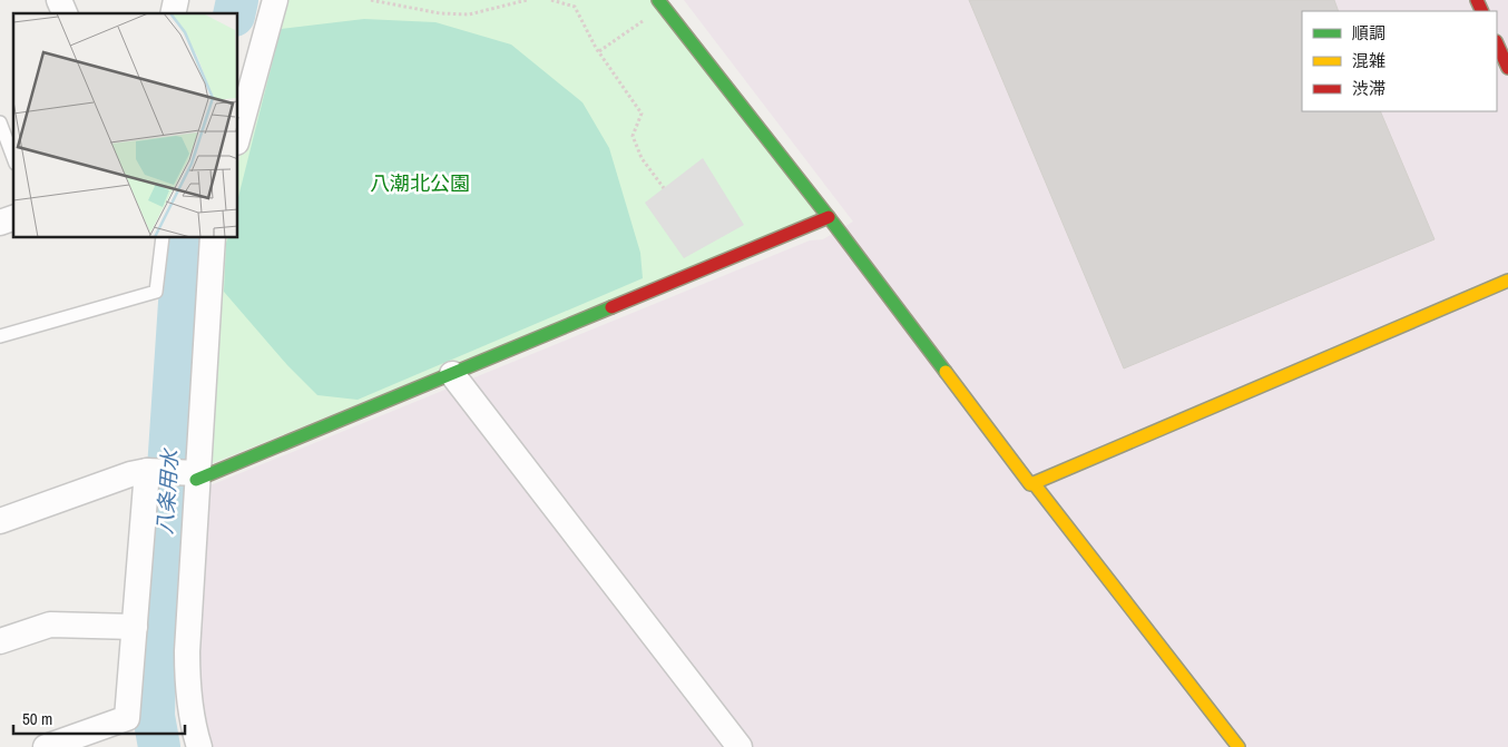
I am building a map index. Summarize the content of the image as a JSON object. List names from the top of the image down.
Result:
{
  "water": ["八条用水"],
  "parks": ["八潮北公園"],
  "legend": ["順調", "混雑", "渋滞"],
  "scale_bar": "50 m"
}
